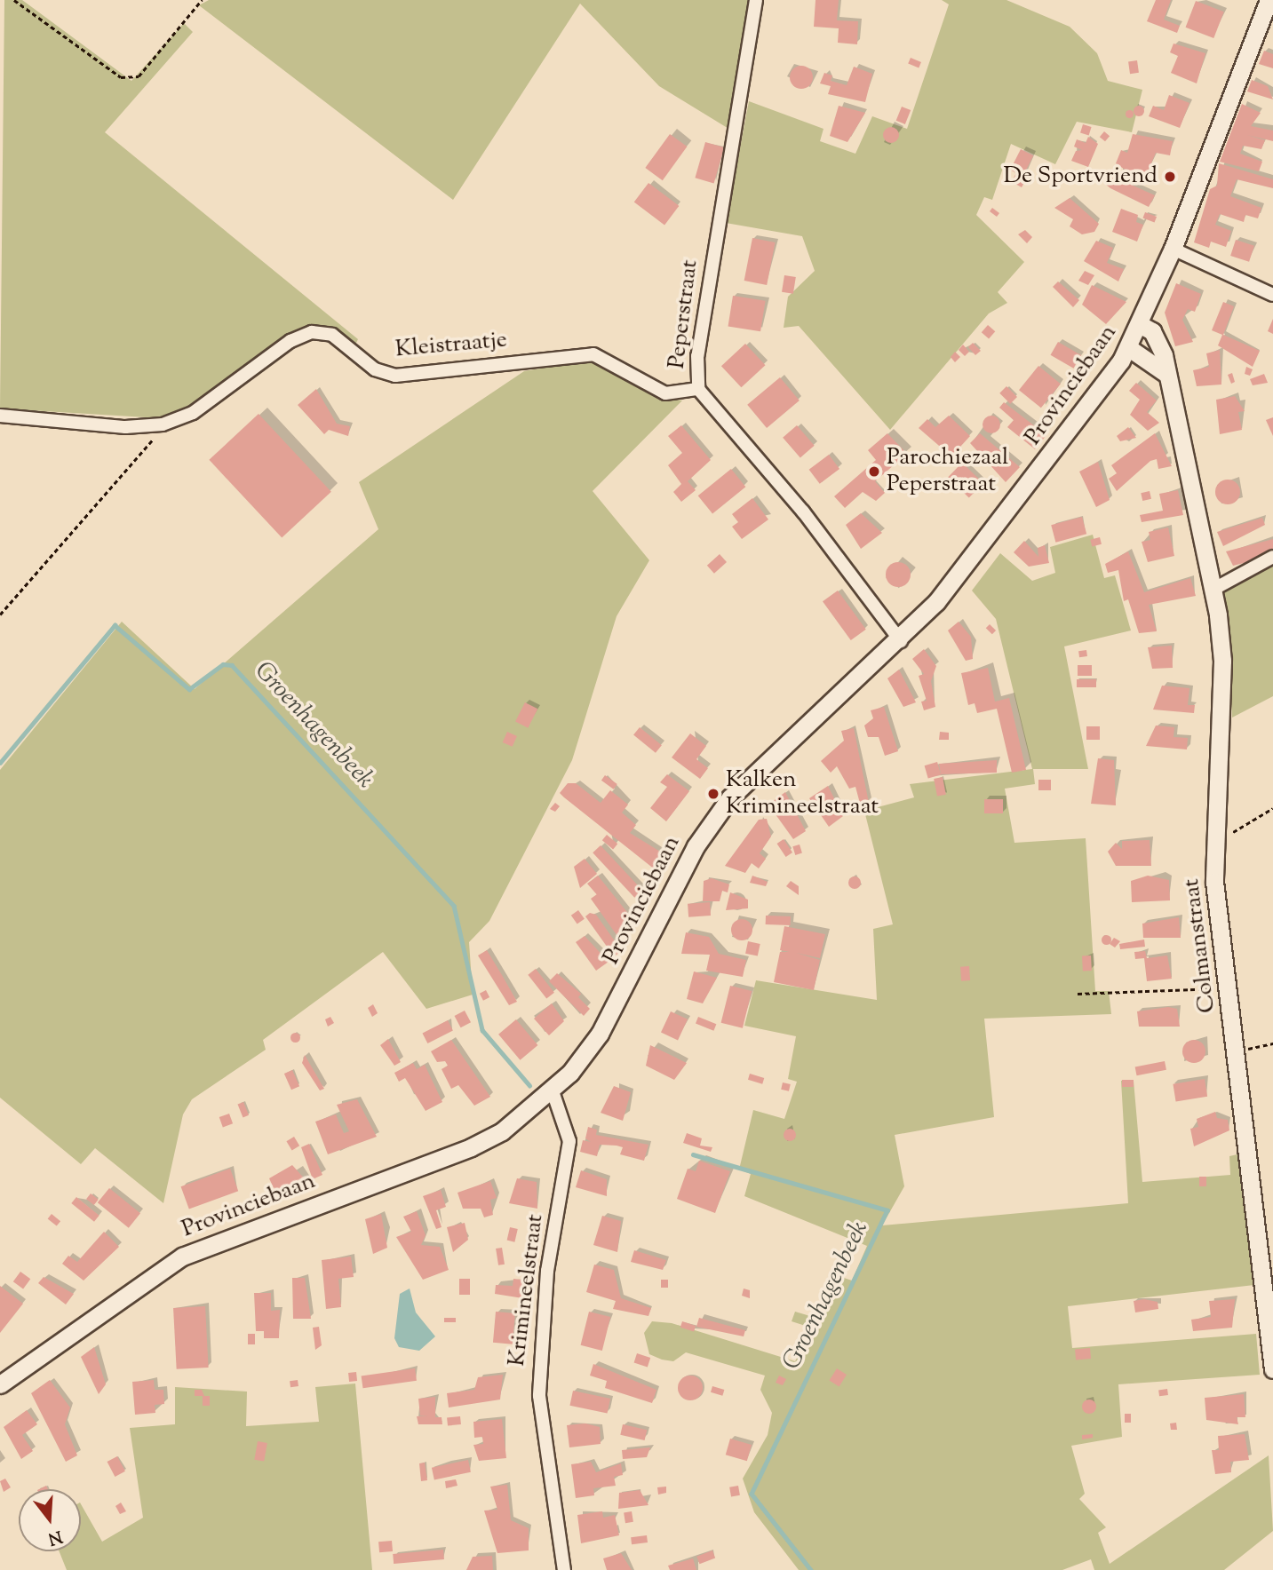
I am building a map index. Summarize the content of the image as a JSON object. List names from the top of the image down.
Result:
{
  "streets": {
    "main road": ["Provinciebaan", "Colmanstraat"],
    "street": ["Peperstraat", "Kleistraatje", "Krimineelstraat"]
  },
  "crossings": [
    ["Peperstraat", "Kleistraatje"],
    ["Peperstraat", "Provinciebaan"],
    ["Provinciebaan", "Colmanstraat"],
    ["Provinciebaan", "Krimineelstraat"]
  ],
  "water": ["Groenhagenbeek"],
  "places": ["De Sportvriend", "Parochiezaal Peperstraat", "Kalken Krimineelstraat"],
  "north": "bottom"
}
